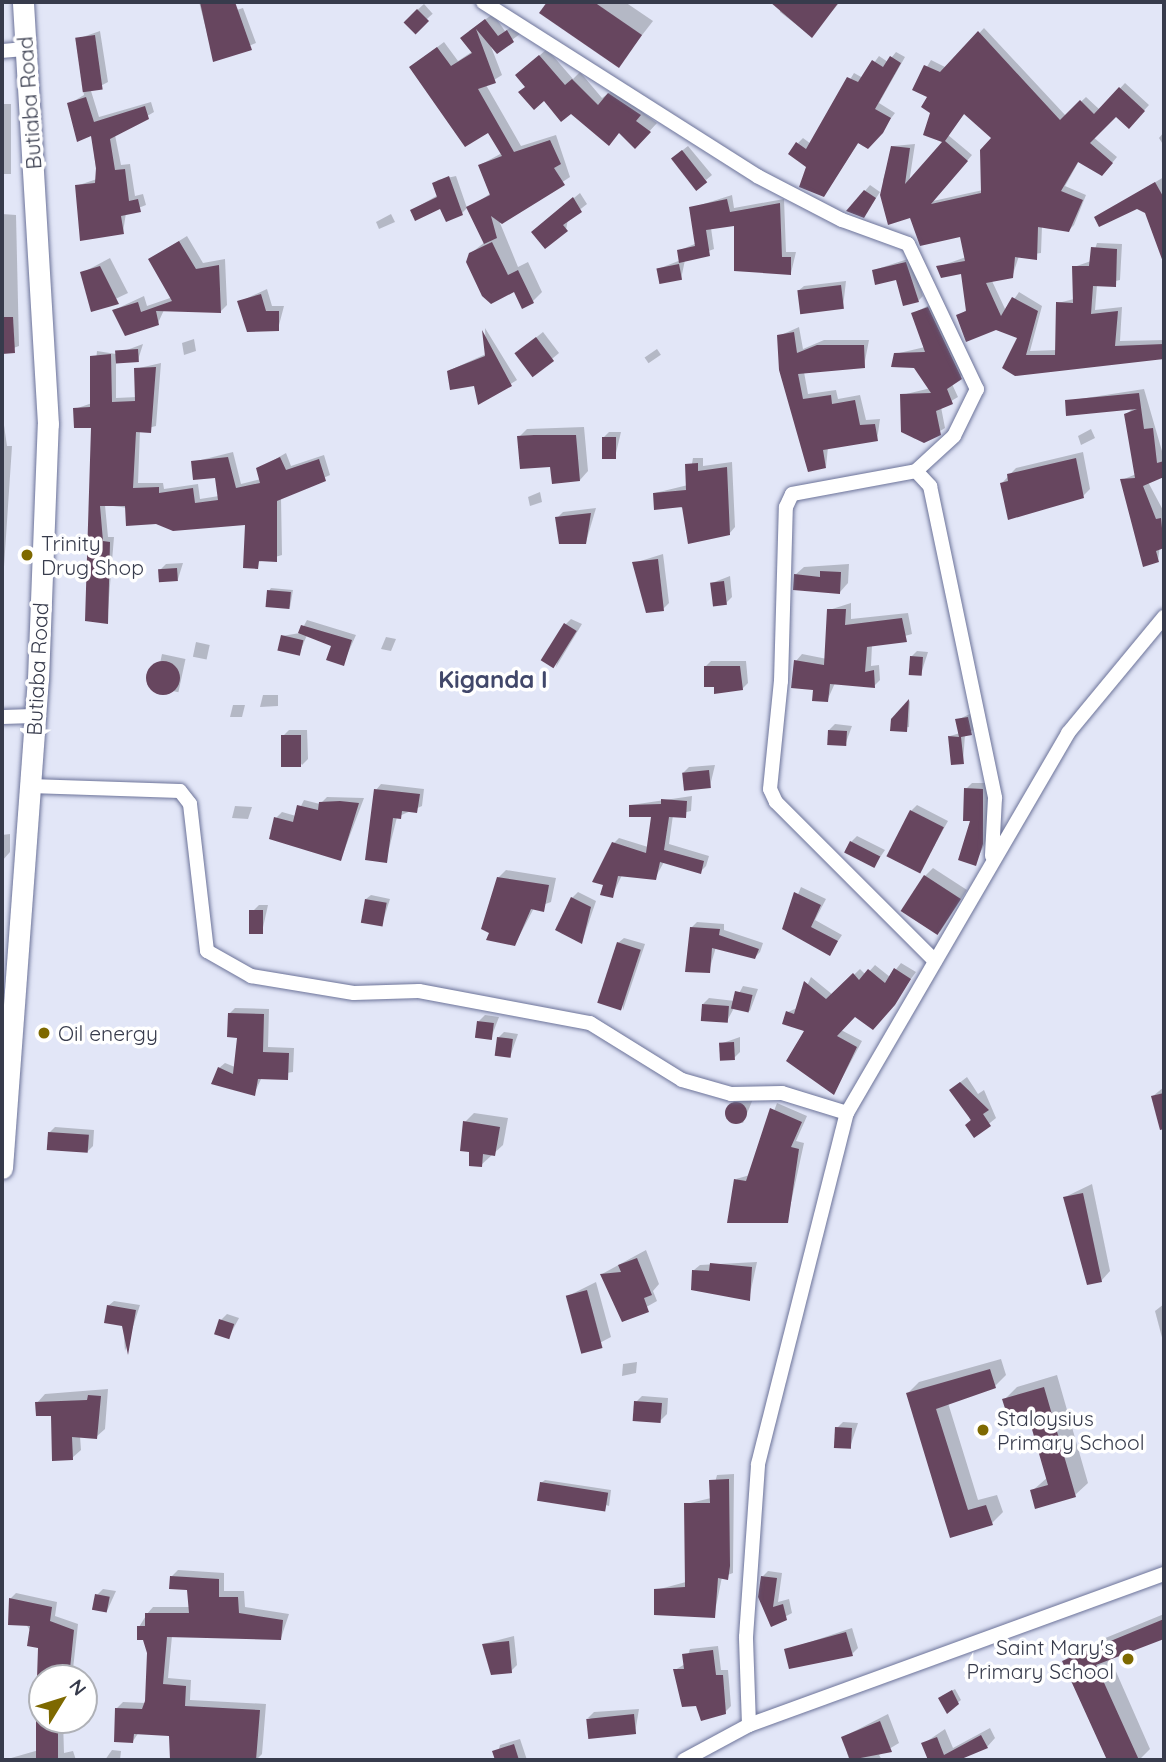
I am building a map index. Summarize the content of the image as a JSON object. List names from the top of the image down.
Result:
{
  "streets": {
    "main road": ["Butiaba Road"]
  },
  "districts": ["Kiganda I"],
  "places": [
    "Trinity Drug Shop",
    "Oil energy",
    "Staloysius Primary School",
    "Saint Mary's Primary School"
  ],
  "north": "top right"
}
